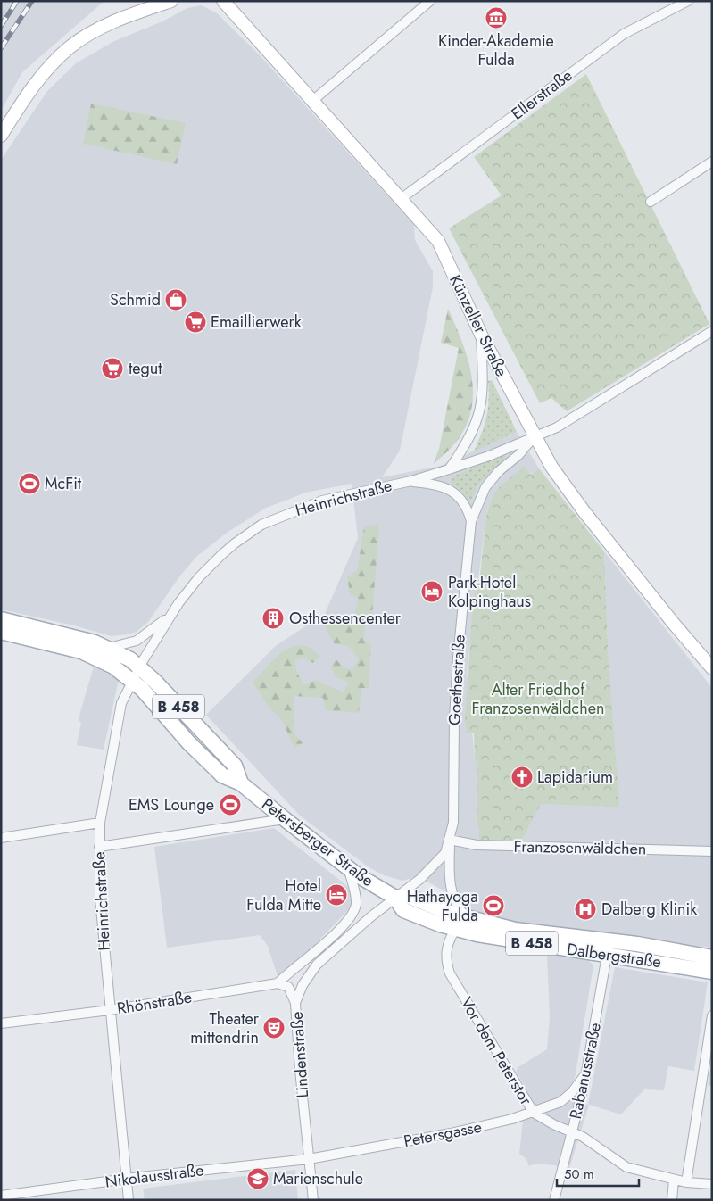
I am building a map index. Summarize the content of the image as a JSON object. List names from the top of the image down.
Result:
{
  "streets": {
    "main road": [
      "Künzeller Straße",
      "B 458",
      "Petersberger Straße",
      "Dalbergstraße"
    ],
    "street": [
      "Ellerstraße",
      "Heinrichstraße",
      "Goethestraße",
      "Franzosenwäldchen",
      "Rhönstraße",
      "Vor dem Peterstor",
      "Lindenstraße",
      "Rabanusstraße",
      "Petersgasse",
      "Nikolausstraße"
    ]
  },
  "crossings": [
    ["Ellerstraße", "Künzeller Straße"],
    ["Künzeller Straße", "Heinrichstraße"],
    ["Künzeller Straße", "Goethestraße"],
    ["Heinrichstraße", "Goethestraße"],
    ["Heinrichstraße", "Petersberger Straße"],
    ["Heinrichstraße", "Rhönstraße"],
    ["Heinrichstraße", "Nikolausstraße"],
    ["Goethestraße", "Petersberger Straße"],
    ["Goethestraße", "Franzosenwäldchen"],
    ["Goethestraße", "Dalbergstraße"],
    ["Goethestraße", "Lindenstraße"],
    ["Petersberger Straße", "Dalbergstraße"],
    ["Petersberger Straße", "Lindenstraße"],
    ["Dalbergstraße", "Vor dem Peterstor"],
    ["Dalbergstraße", "Lindenstraße"],
    ["Dalbergstraße", "Rabanusstraße"],
    ["Vor dem Peterstor", "Rabanusstraße"],
    ["Vor dem Peterstor", "Petersgasse"],
    ["Lindenstraße", "Petersgasse"],
    ["Lindenstraße", "Nikolausstraße"],
    ["Petersgasse", "Nikolausstraße"]
  ],
  "parks": ["Alter Friedhof Franzosenwäldchen"],
  "places": {
    "museum": ["Kinder-Akademie Fulda"],
    "shop": ["Schmid"],
    "supermarket": ["Emaillierwerk", "tegut"],
    "sports": ["McFit", "EMS Lounge", "Hathayoga Fulda"],
    "hotel": ["Park-Hotel Kolpinghaus", "Hotel Fulda Mitte"],
    "building": ["Osthessencenter"],
    "church": ["Lapidarium"],
    "hospital": ["Dalberg Klinik"],
    "theatre": ["Theater mittendrin"],
    "school or university": ["Marienschule"]
  },
  "scale_bar": "50 m"
}
